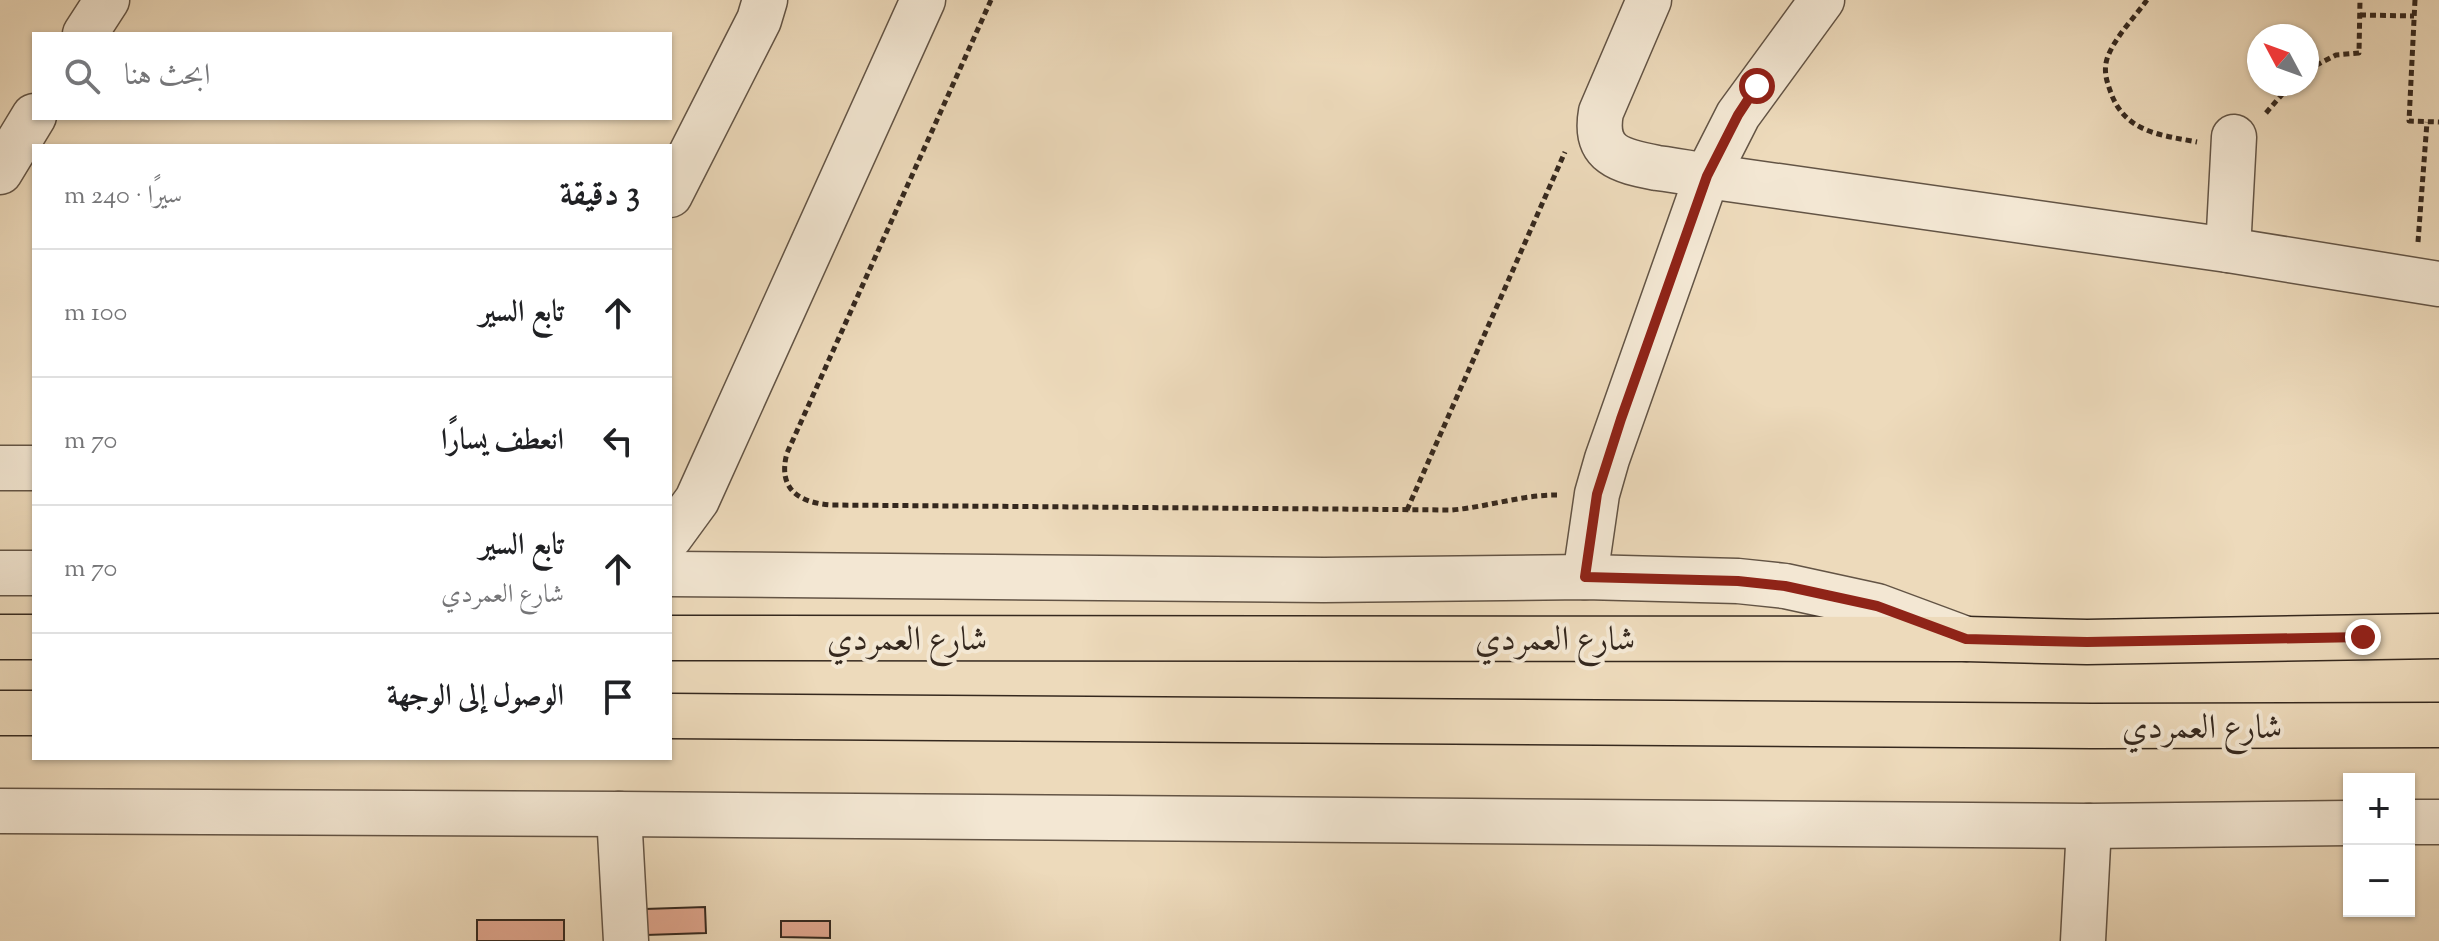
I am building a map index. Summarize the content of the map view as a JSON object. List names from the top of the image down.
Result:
{
  "streets": {
    "main road": ["شارع العمردي"]
  },
  "north": "top left",
  "page": {
    "search": "ابحث هنا",
    "heading": ["3 دقيقة", "سيرًا · 240 m"],
    "list": [
      ["تابع السير", "100 m"],
      ["انعطف يسارًا", "70 m"],
      ["تابع السير", "شارع العمردي", "70 m"],
      "الوصول إلى الوجهة"
    ],
    "map_buttons": ["+", "−"]
  }
}
